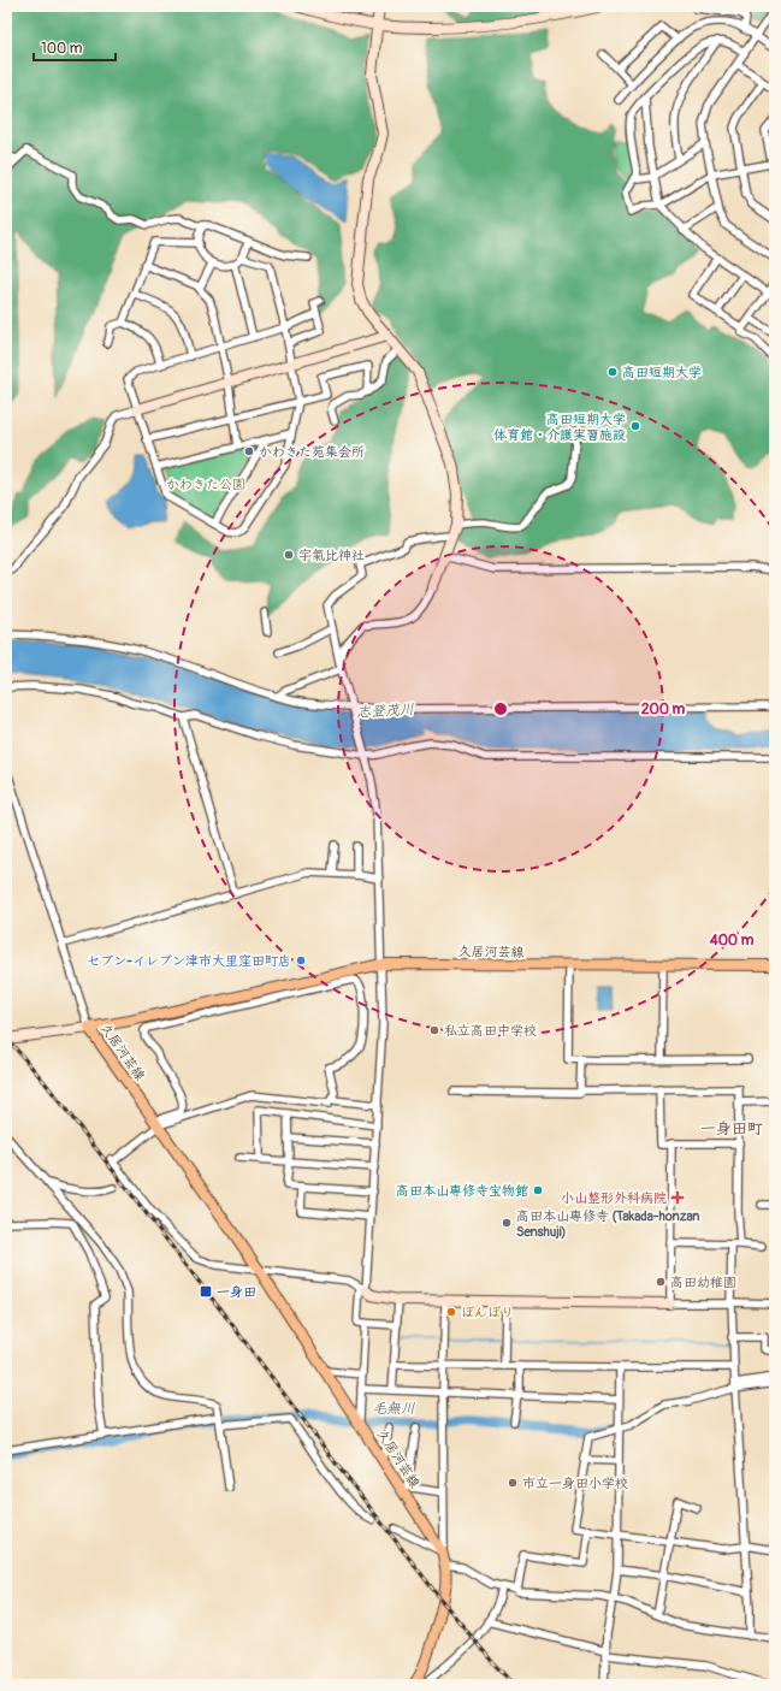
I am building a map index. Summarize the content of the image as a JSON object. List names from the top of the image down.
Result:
{
  "streets": {
    "main road": ["久居河芸線"]
  },
  "districts": ["一身田町"],
  "water": ["志登茂川", "毛無川"],
  "parks": ["かわきた公園"],
  "places": {
    "other": [
      "高田短期大学",
      "高田短期大学 体育館・介護実習施設",
      "かわきた苑集会所",
      "宇氣比神社",
      "セブン-イレブン津市大里窪田町店",
      "私立高田中学校",
      "高田本山専修寺宝物館",
      "高田本山専修寺 (Takada-honzan Senshuji)",
      "高田幼稚園",
      "ぼんぼり",
      "市立一身田小学校"
    ],
    "health": ["小山整形外科病院"],
    "transit": ["一身田"]
  },
  "scale_bar": "100 m",
  "rings": ["200 m", "400 m"]
}
